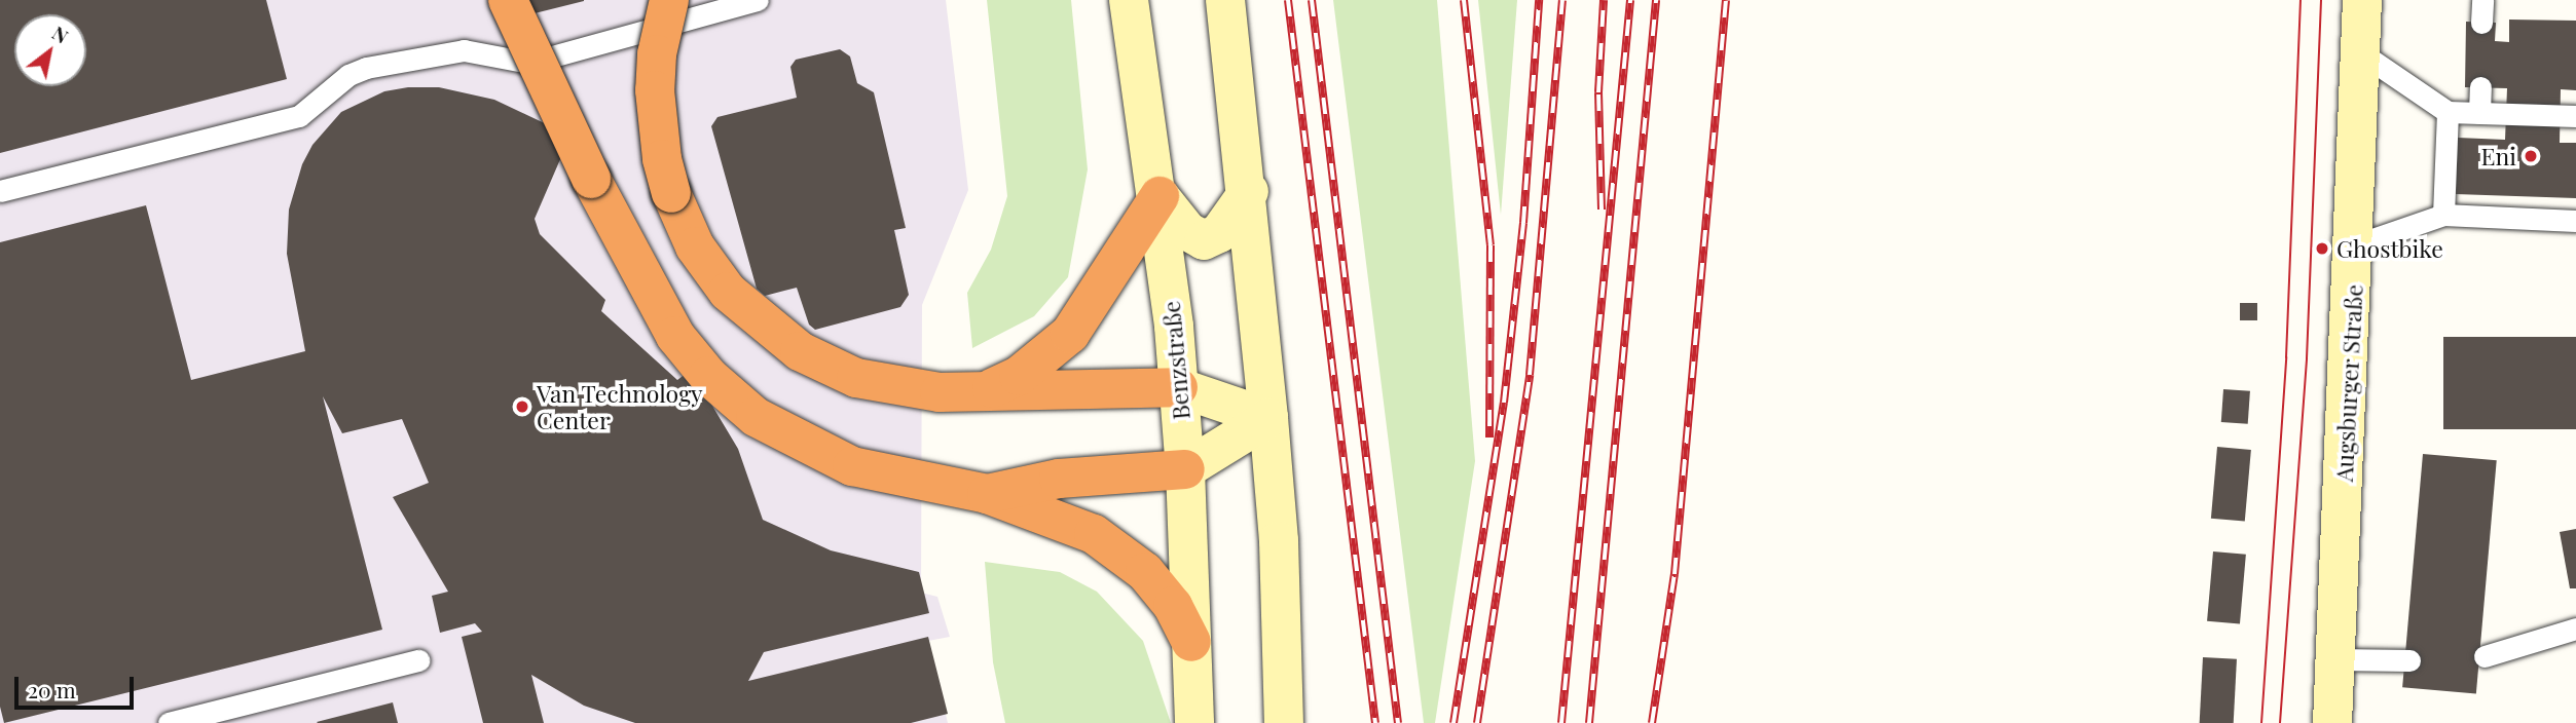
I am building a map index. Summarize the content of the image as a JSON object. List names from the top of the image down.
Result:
{
  "streets": {
    "main road": ["Benzstraße", "Augsburger Straße"]
  },
  "places": ["Eni", "Ghostbike", "Van Technology Center"],
  "scale_bar": "20 m",
  "north": "top right"
}
